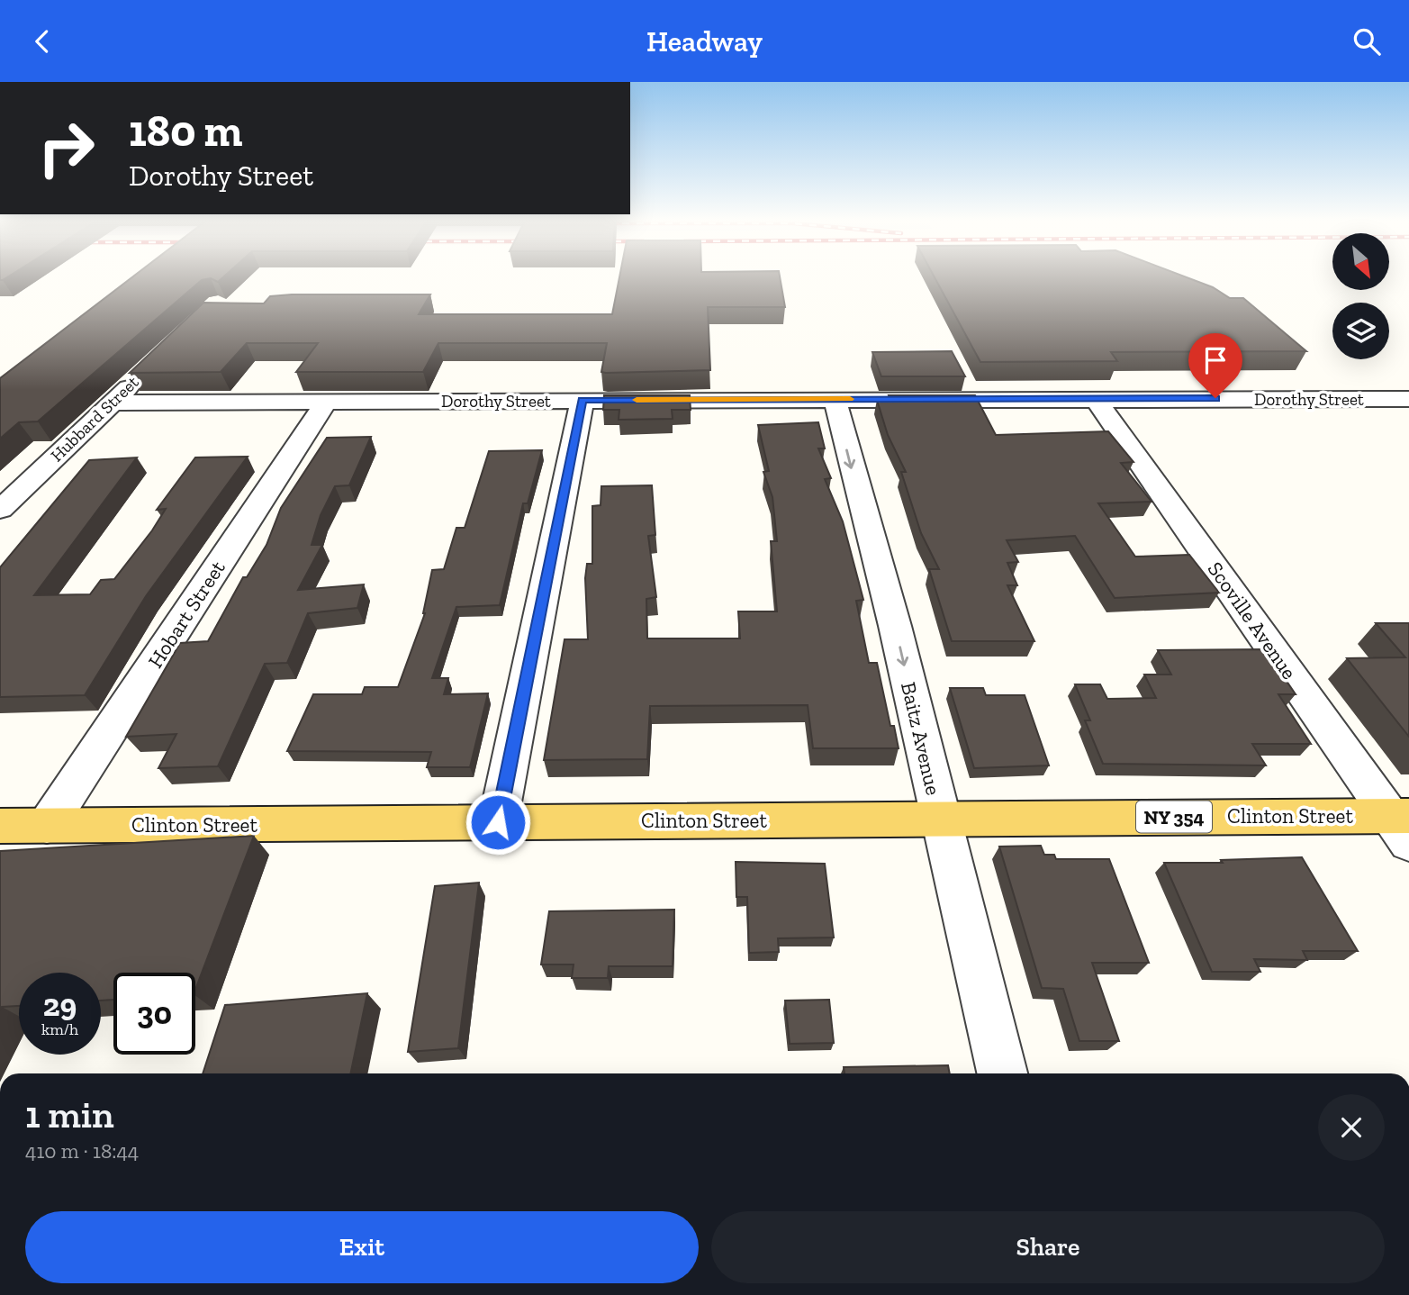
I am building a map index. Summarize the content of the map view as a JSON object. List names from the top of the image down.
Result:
{
  "streets": {
    "main road": ["Clinton Street", "NY 354"],
    "street": [
      "Dorothy Street",
      "Hubbard Street",
      "Hobart Street",
      "Scoville Avenue",
      "Baitz Avenue"
    ]
  },
  "crossings": [
    ["Dorothy Street", "Hubbard Street"],
    ["Dorothy Street", "Hobart Street"],
    ["Dorothy Street", "Scoville Avenue"],
    ["Dorothy Street", "Baitz Avenue"],
    ["Hobart Street", "Clinton Street"],
    ["Scoville Avenue", "Clinton Street"],
    ["Baitz Avenue", "Clinton Street"]
  ],
  "one_way": ["Baitz Avenue"],
  "north": "bottom right",
  "page": {
    "header": "Headway",
    "turn": ["180 m", "Dorothy Street"],
    "speed": "29 km/h",
    "limit": "30",
    "heading": ["1 min", "410 m · 18:44"],
    "buttons": ["Exit", "Share"]
  }
}
